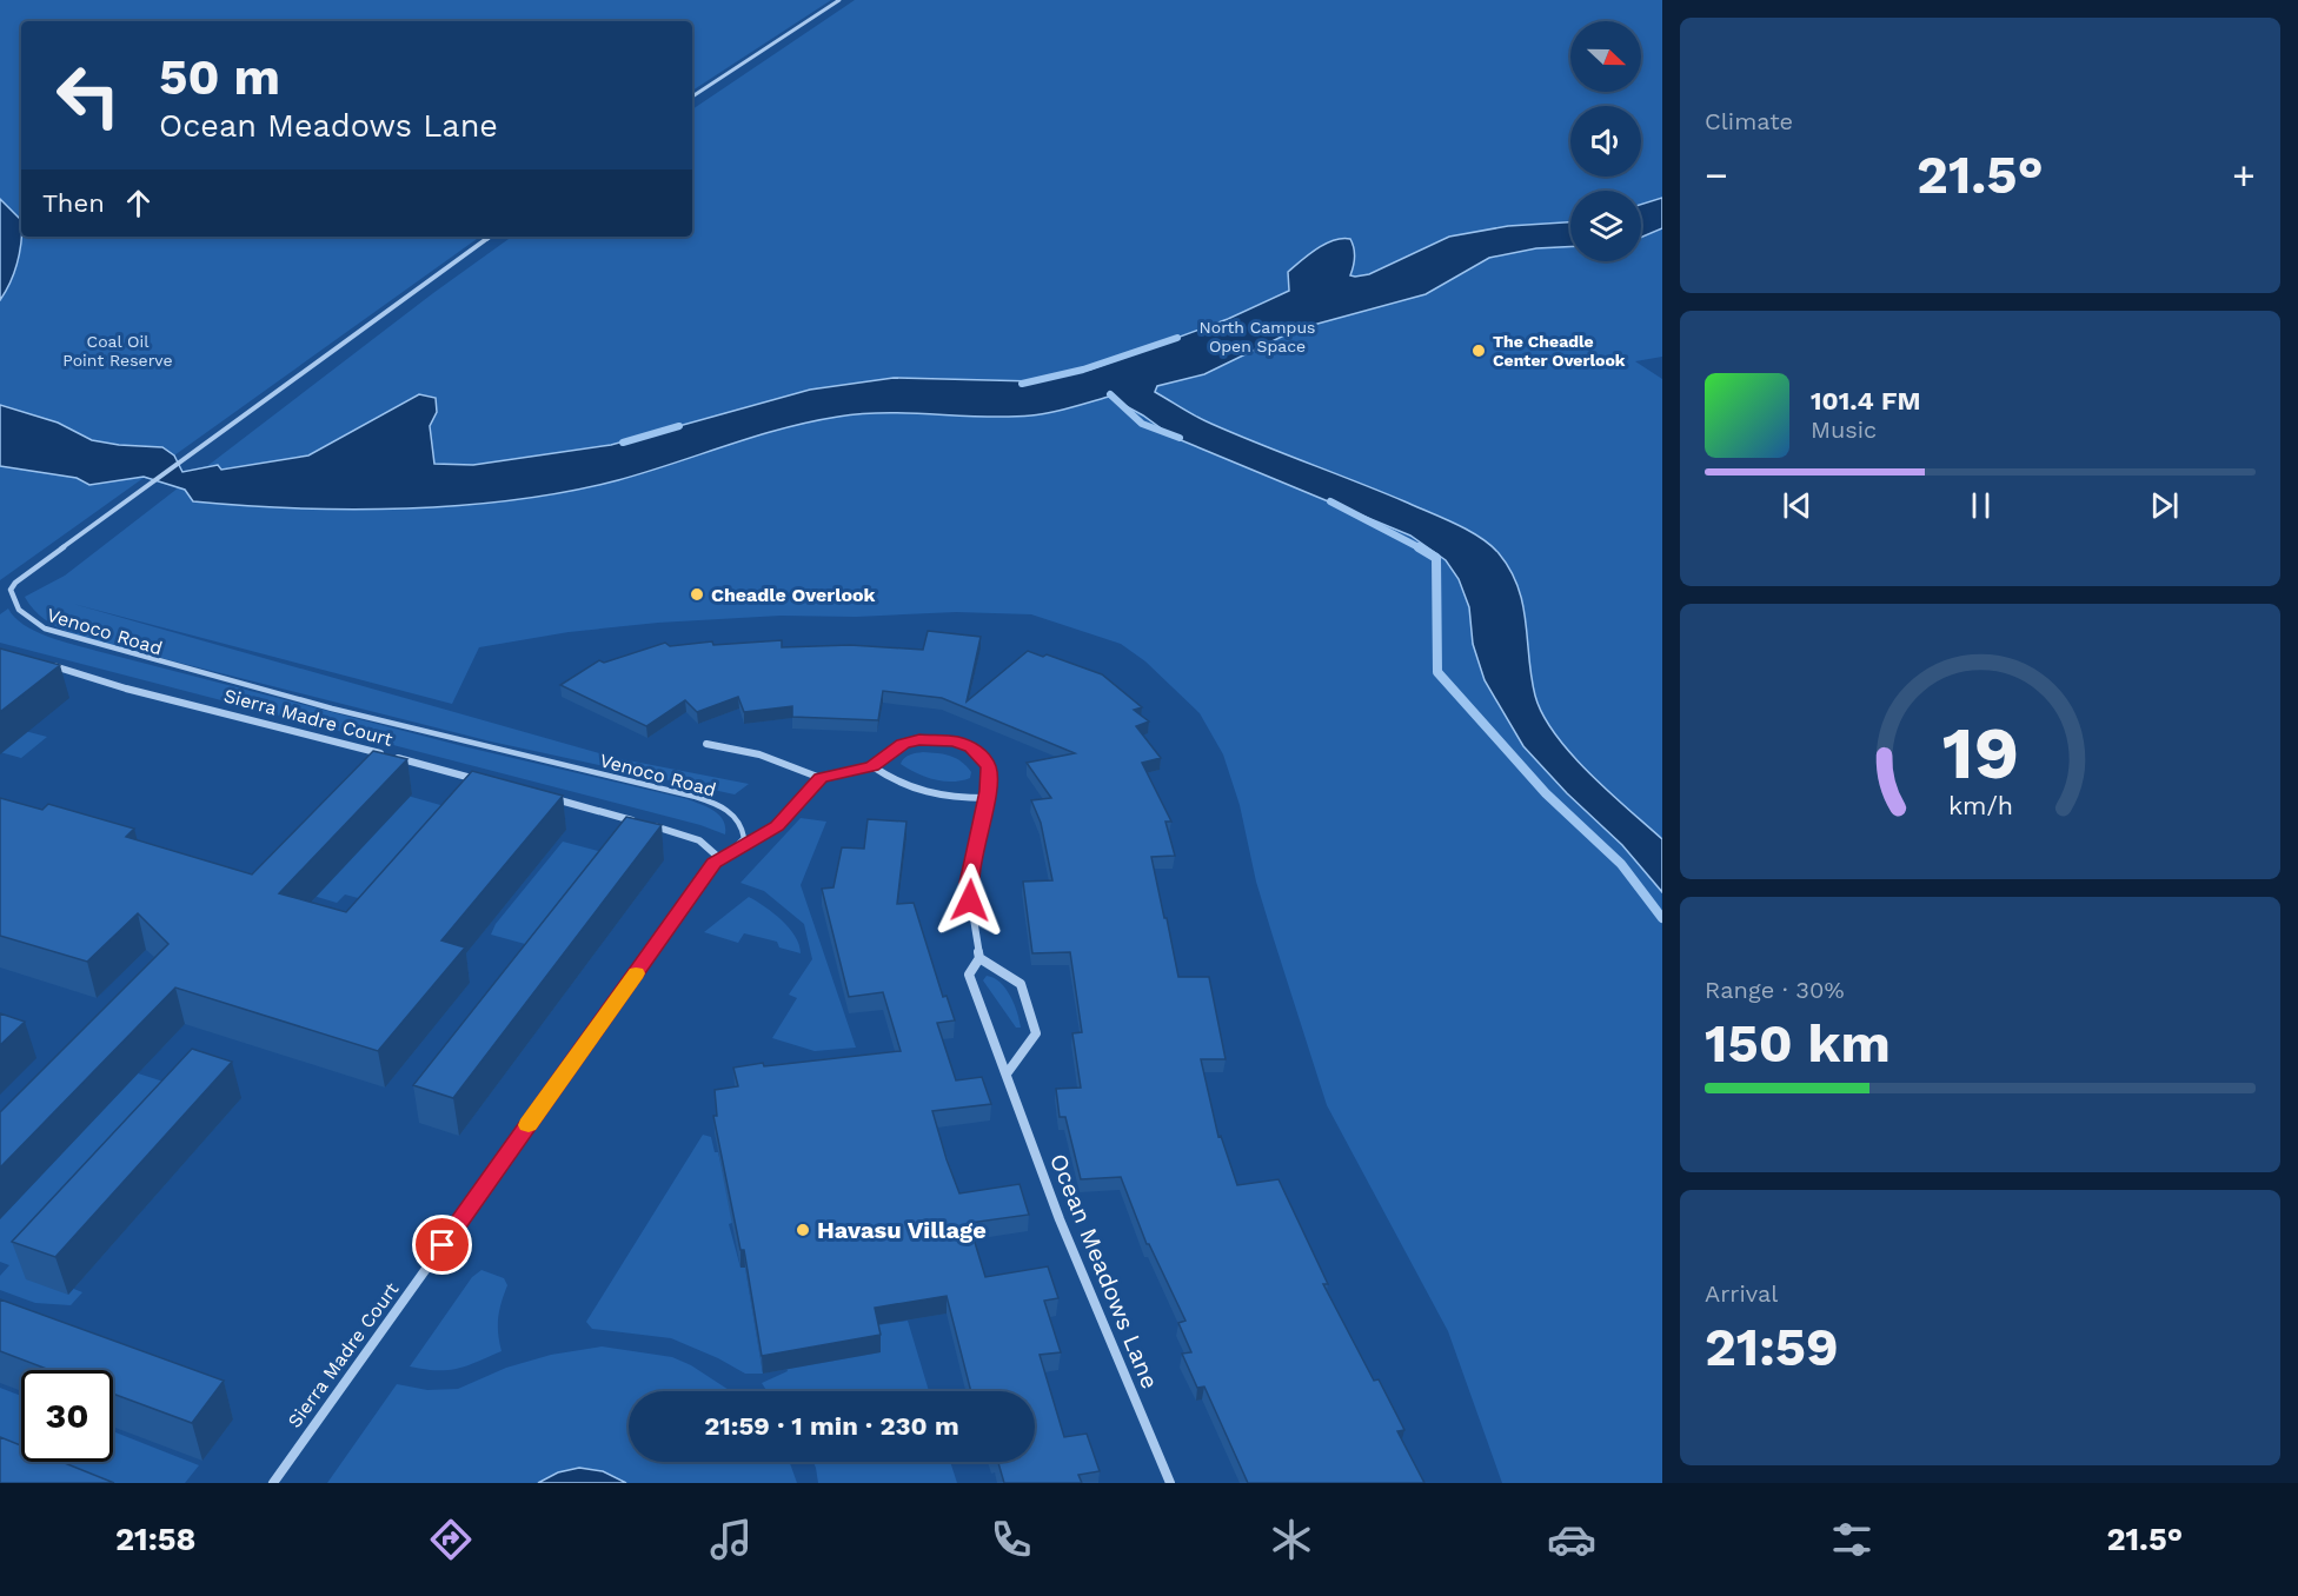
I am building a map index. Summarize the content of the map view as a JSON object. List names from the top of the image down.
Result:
{
  "streets": {
    "street": ["Sierra Madre Court", "Ocean Meadows Lane"],
    "lane": ["Venoco Road"]
  },
  "crossings": [
    ["Venoco Road", "Sierra Madre Court"]
  ],
  "parks": ["North Campus Open Space", "Coal Oil Point Reserve"],
  "places": ["The Cheadle Center Overlook", "Cheadle Overlook", "Havasu Village"],
  "north": "right",
  "page": {
    "tile": [
      "Climate",
      ["Range · 30%", "150 km"],
      ["Arrival", "21:59"]
    ],
    "turn": ["50 m", "Ocean Meadows Lane"],
    "heat": ["−", "21.5°", "+"],
    "then": "Then",
    "song": ["101.4 FM", "Music"],
    "limit": "30",
    "trip": "21:59 · 1 min · 230 m",
    "tabs": ["21:58", "21.5°"],
    "gauge": ["19", "km/h"]
  }
}
